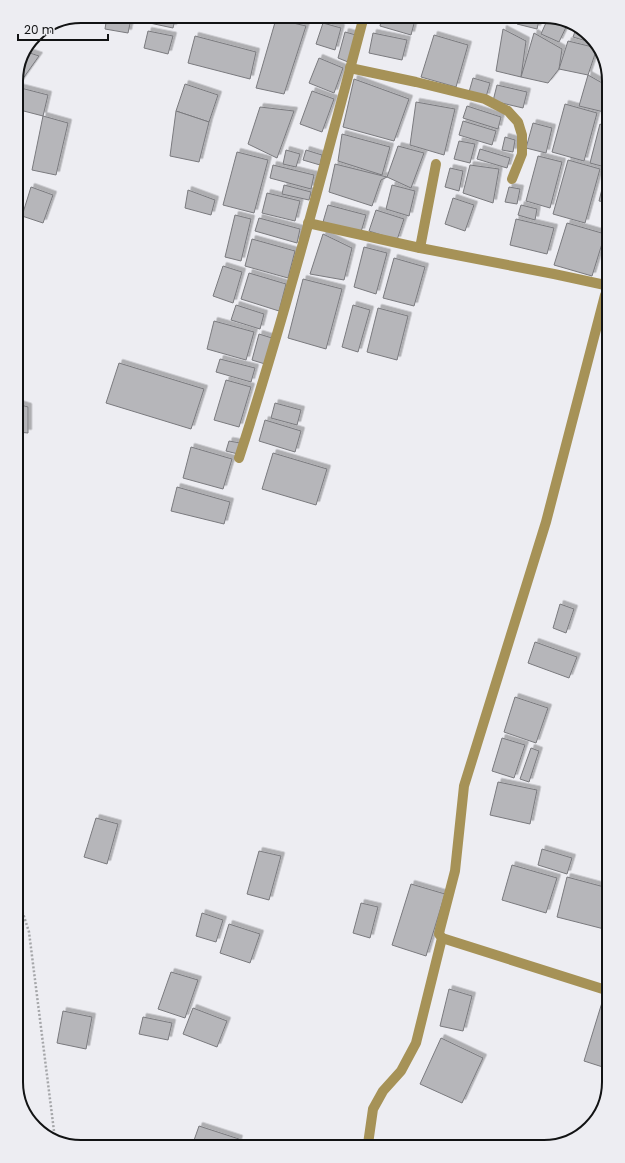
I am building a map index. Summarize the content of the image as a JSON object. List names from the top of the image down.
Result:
{
  "scale_bar": "20 m"
}
